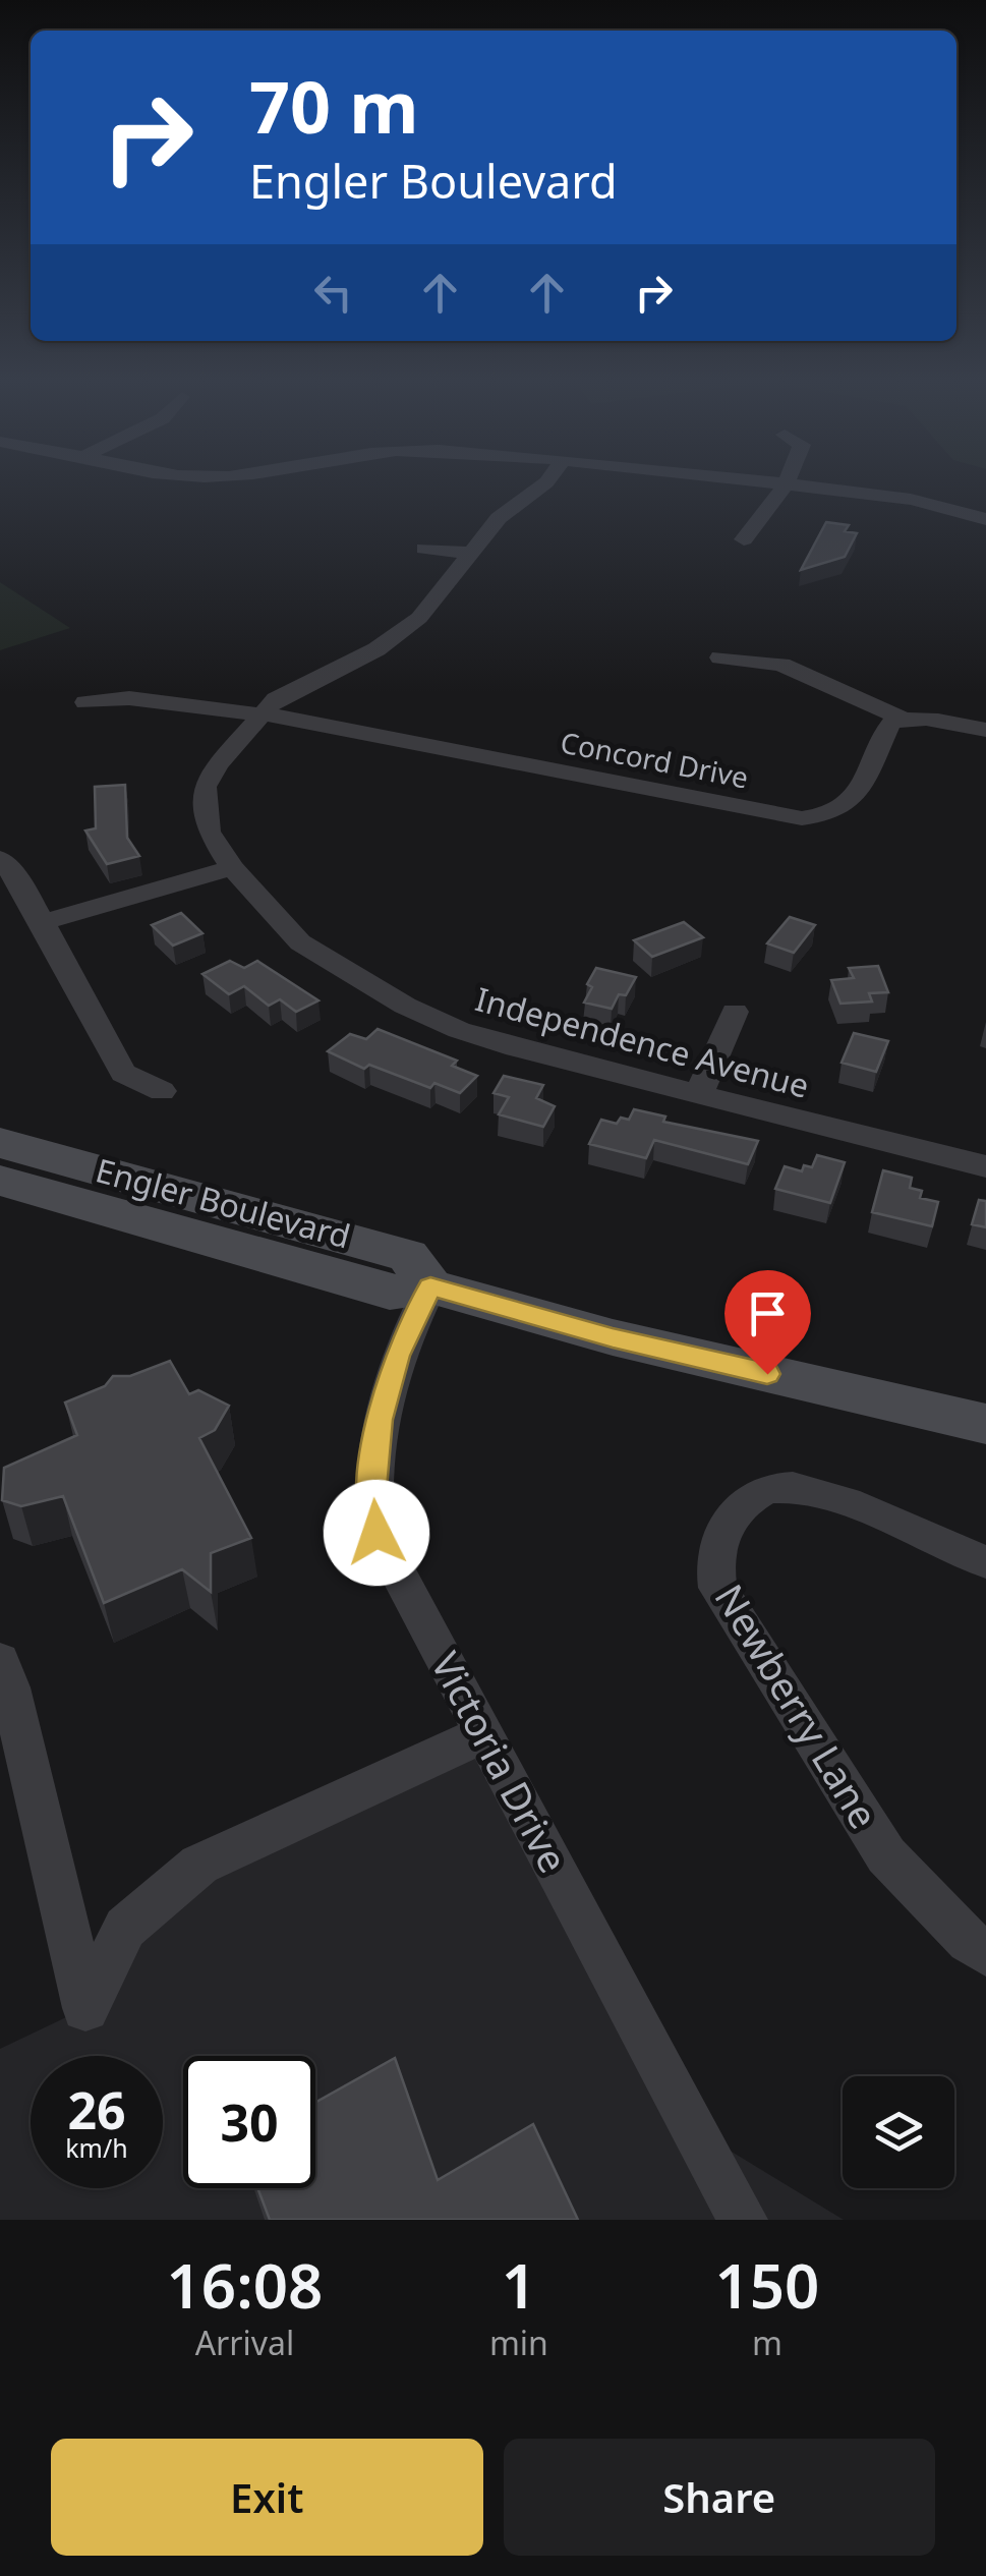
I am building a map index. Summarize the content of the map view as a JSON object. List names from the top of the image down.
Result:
{
  "streets": {
    "main road": ["Engler Boulevard"],
    "street": [
      "Concord Drive",
      "Independence Avenue",
      "Newberry Lane",
      "Victoria Drive"
    ]
  },
  "crossings": [
    ["Concord Drive", "Independence Avenue"],
    ["Engler Boulevard", "Victoria Drive"]
  ],
  "page": {
    "turn": ["70 m", "Engler Boulevard"],
    "speed": "26 km/h",
    "limit": "30",
    "eta": [
      "16:08",
      "Arrival",
      "1",
      "min",
      "150",
      "m"
    ],
    "buttons": ["Exit", "Share"]
  }
}
